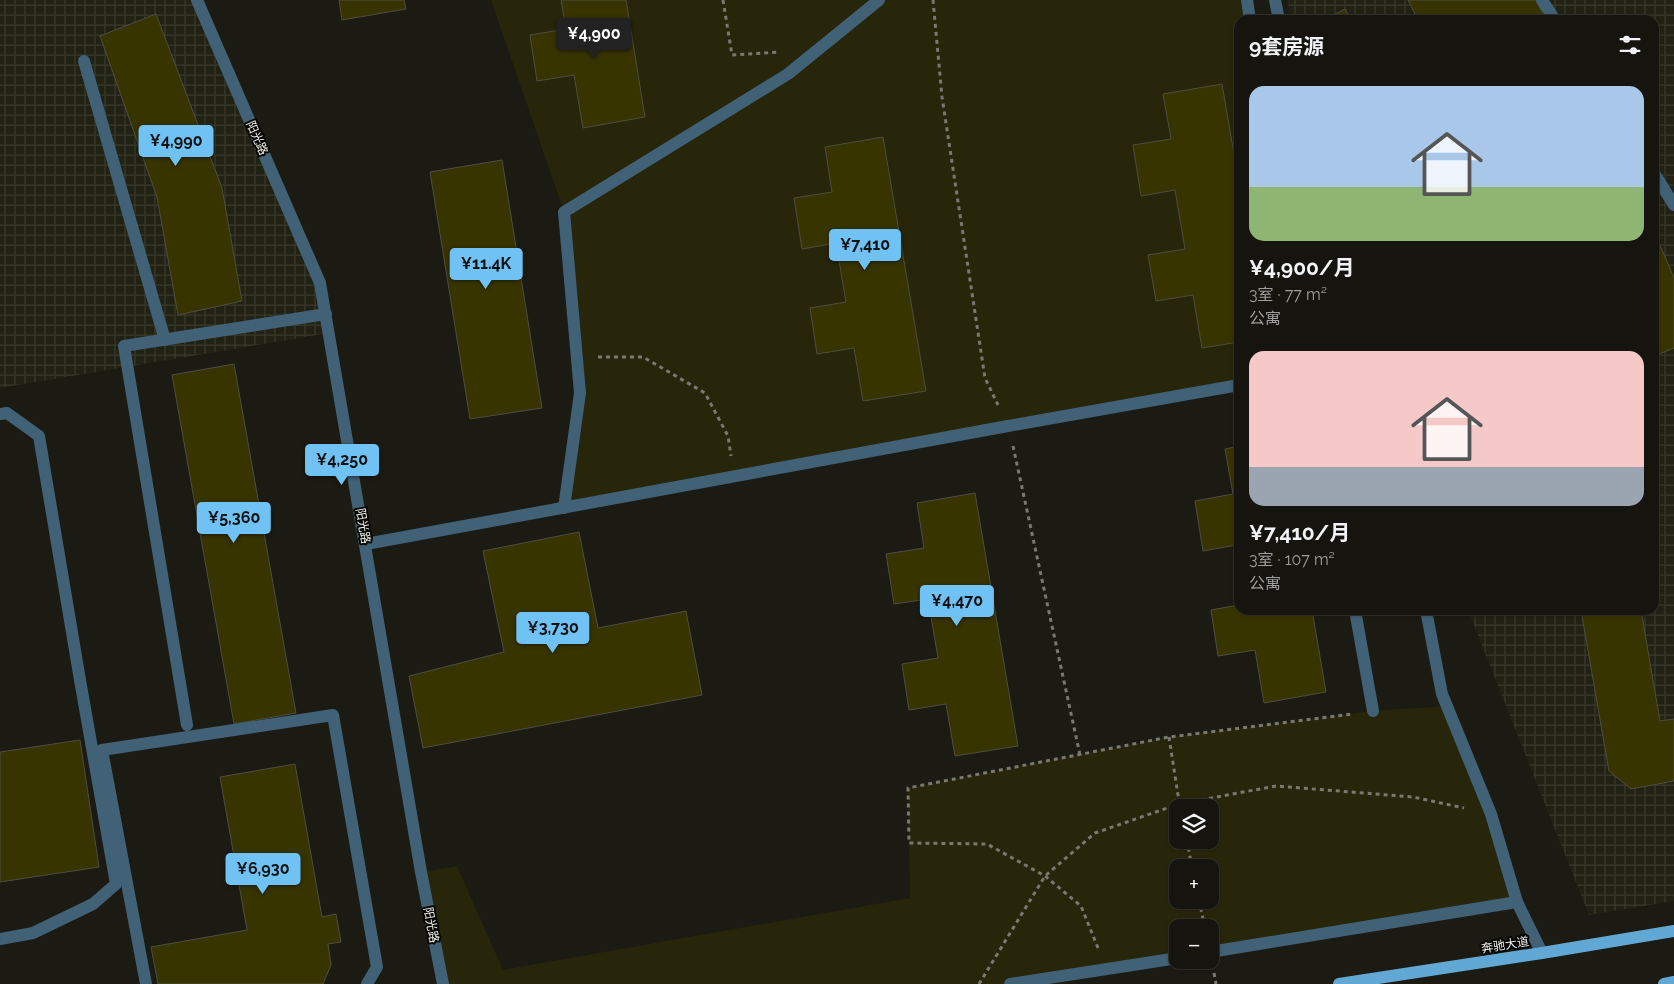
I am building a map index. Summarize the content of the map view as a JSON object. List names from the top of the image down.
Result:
{
  "streets": {
    "main road": ["奔驰大道"],
    "street": ["阳光路"]
  },
  "page": {
    "heading": "9套房源",
    "price": [
      "¥4,900",
      "¥4,990",
      "¥7,410",
      "¥11.4K",
      "¥4,250",
      "¥5,360",
      "¥4,470",
      "¥3,730",
      "¥6,930"
    ],
    "list": [
      {
        "name": "¥4,900/月",
        "note": "3室 · 77 m² · 公寓"
      },
      {
        "name": "¥7,410/月",
        "note": "3室 · 107 m² · 公寓"
      }
    ],
    "map_buttons": ["+", "−"]
  }
}
